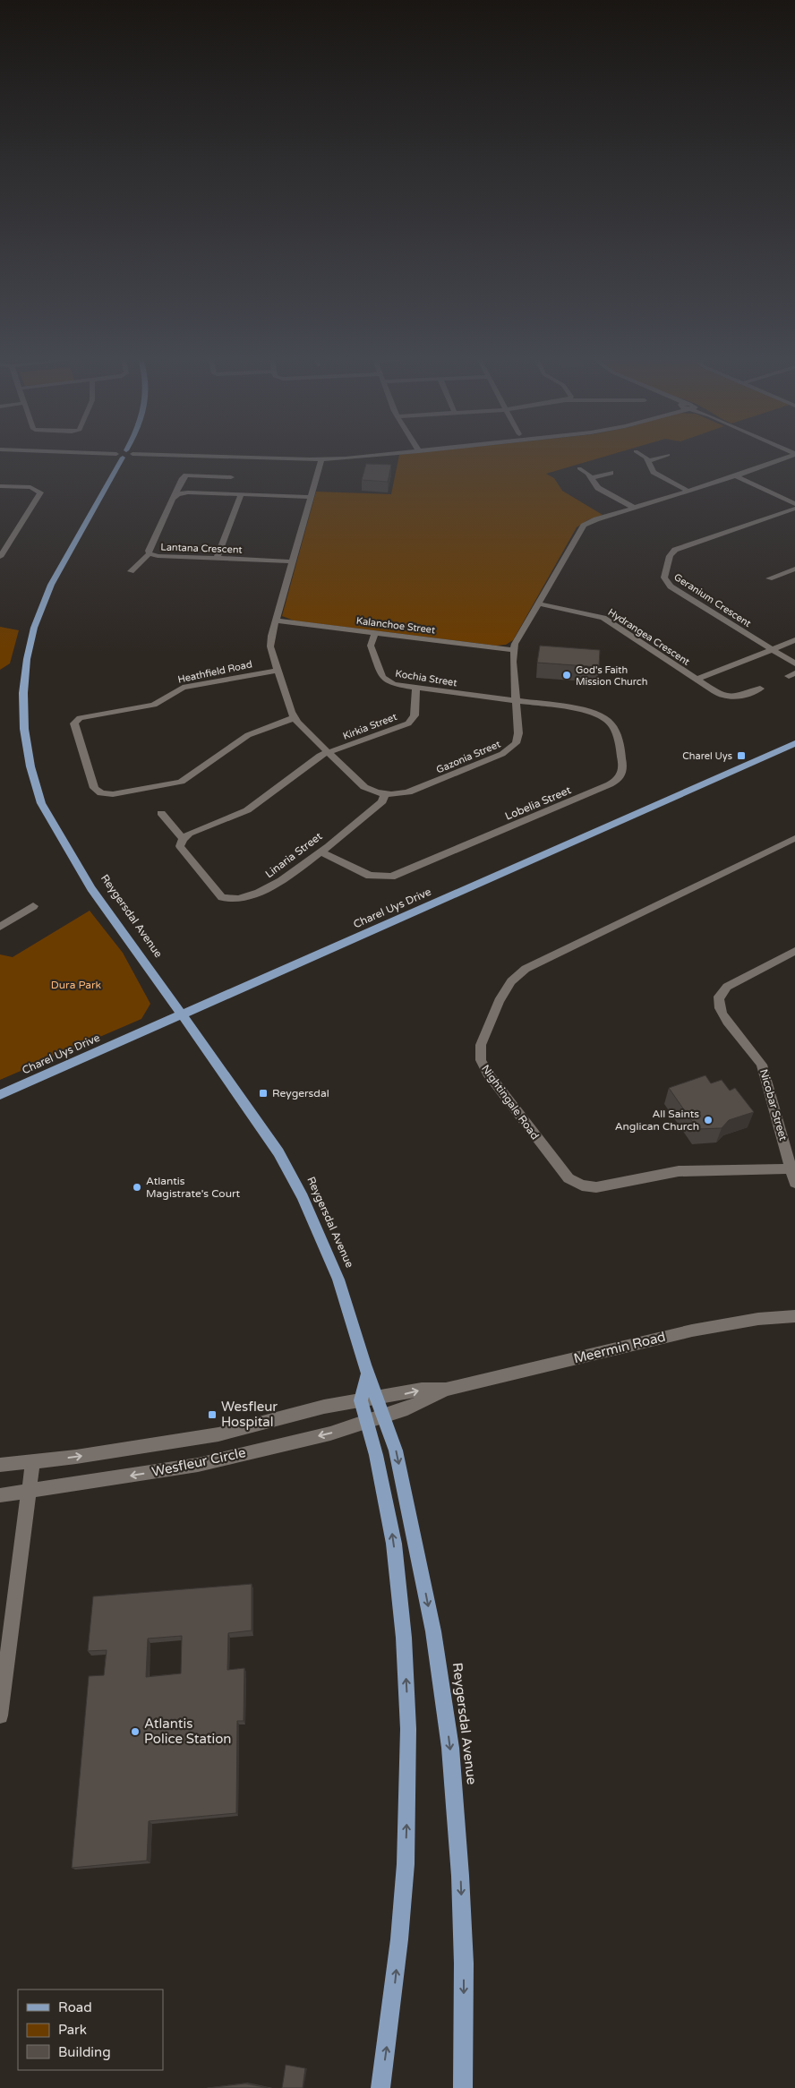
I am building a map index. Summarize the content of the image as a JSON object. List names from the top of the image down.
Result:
{
  "streets": {
    "main road": ["Charel Uys Drive", "Reygersdal Avenue"],
    "street": [
      "Lantana Crescent",
      "Geranium Crescent",
      "Kalanchoe Street",
      "Hydrangea Crescent",
      "Heathfield Road",
      "Kochia Street",
      "Kirkia Street",
      "Gazonia Street",
      "Lobelia Street",
      "Linaria Street",
      "Nightingale Road",
      "Nicobar Street",
      "Meermin Road",
      "Wesfleur Circle"
    ]
  },
  "crossings": [
    ["Lantana Crescent", "Gazonia Street"],
    ["Geranium Crescent", "Hydrangea Crescent"],
    ["Kalanchoe Street", "Kochia Street"],
    ["Kalanchoe Street", "Gazonia Street"],
    ["Heathfield Road", "Gazonia Street"],
    ["Kochia Street", "Kirkia Street"],
    ["Kochia Street", "Gazonia Street"],
    ["Kochia Street", "Lobelia Street"],
    ["Kirkia Street", "Gazonia Street"],
    ["Gazonia Street", "Lobelia Street"],
    ["Gazonia Street", "Linaria Street"],
    ["Lobelia Street", "Linaria Street"],
    ["Charel Uys Drive", "Reygersdal Avenue"],
    ["Reygersdal Avenue", "Meermin Road"],
    ["Reygersdal Avenue", "Wesfleur Circle"],
    ["Nightingale Road", "Nicobar Street"],
    ["Meermin Road", "Wesfleur Circle"]
  ],
  "parks": ["Dura Park"],
  "places": {
    "other": [
      "God's Faith Mission Church",
      "All Saints Anglican Church",
      "Atlantis Magistrate's Court",
      "Atlantis Police Station"
    ],
    "transit": ["Charel Uys", "Reygersdal", "Wesfleur Hospital"]
  },
  "legend": ["Road", "Park", "Building"]
}
